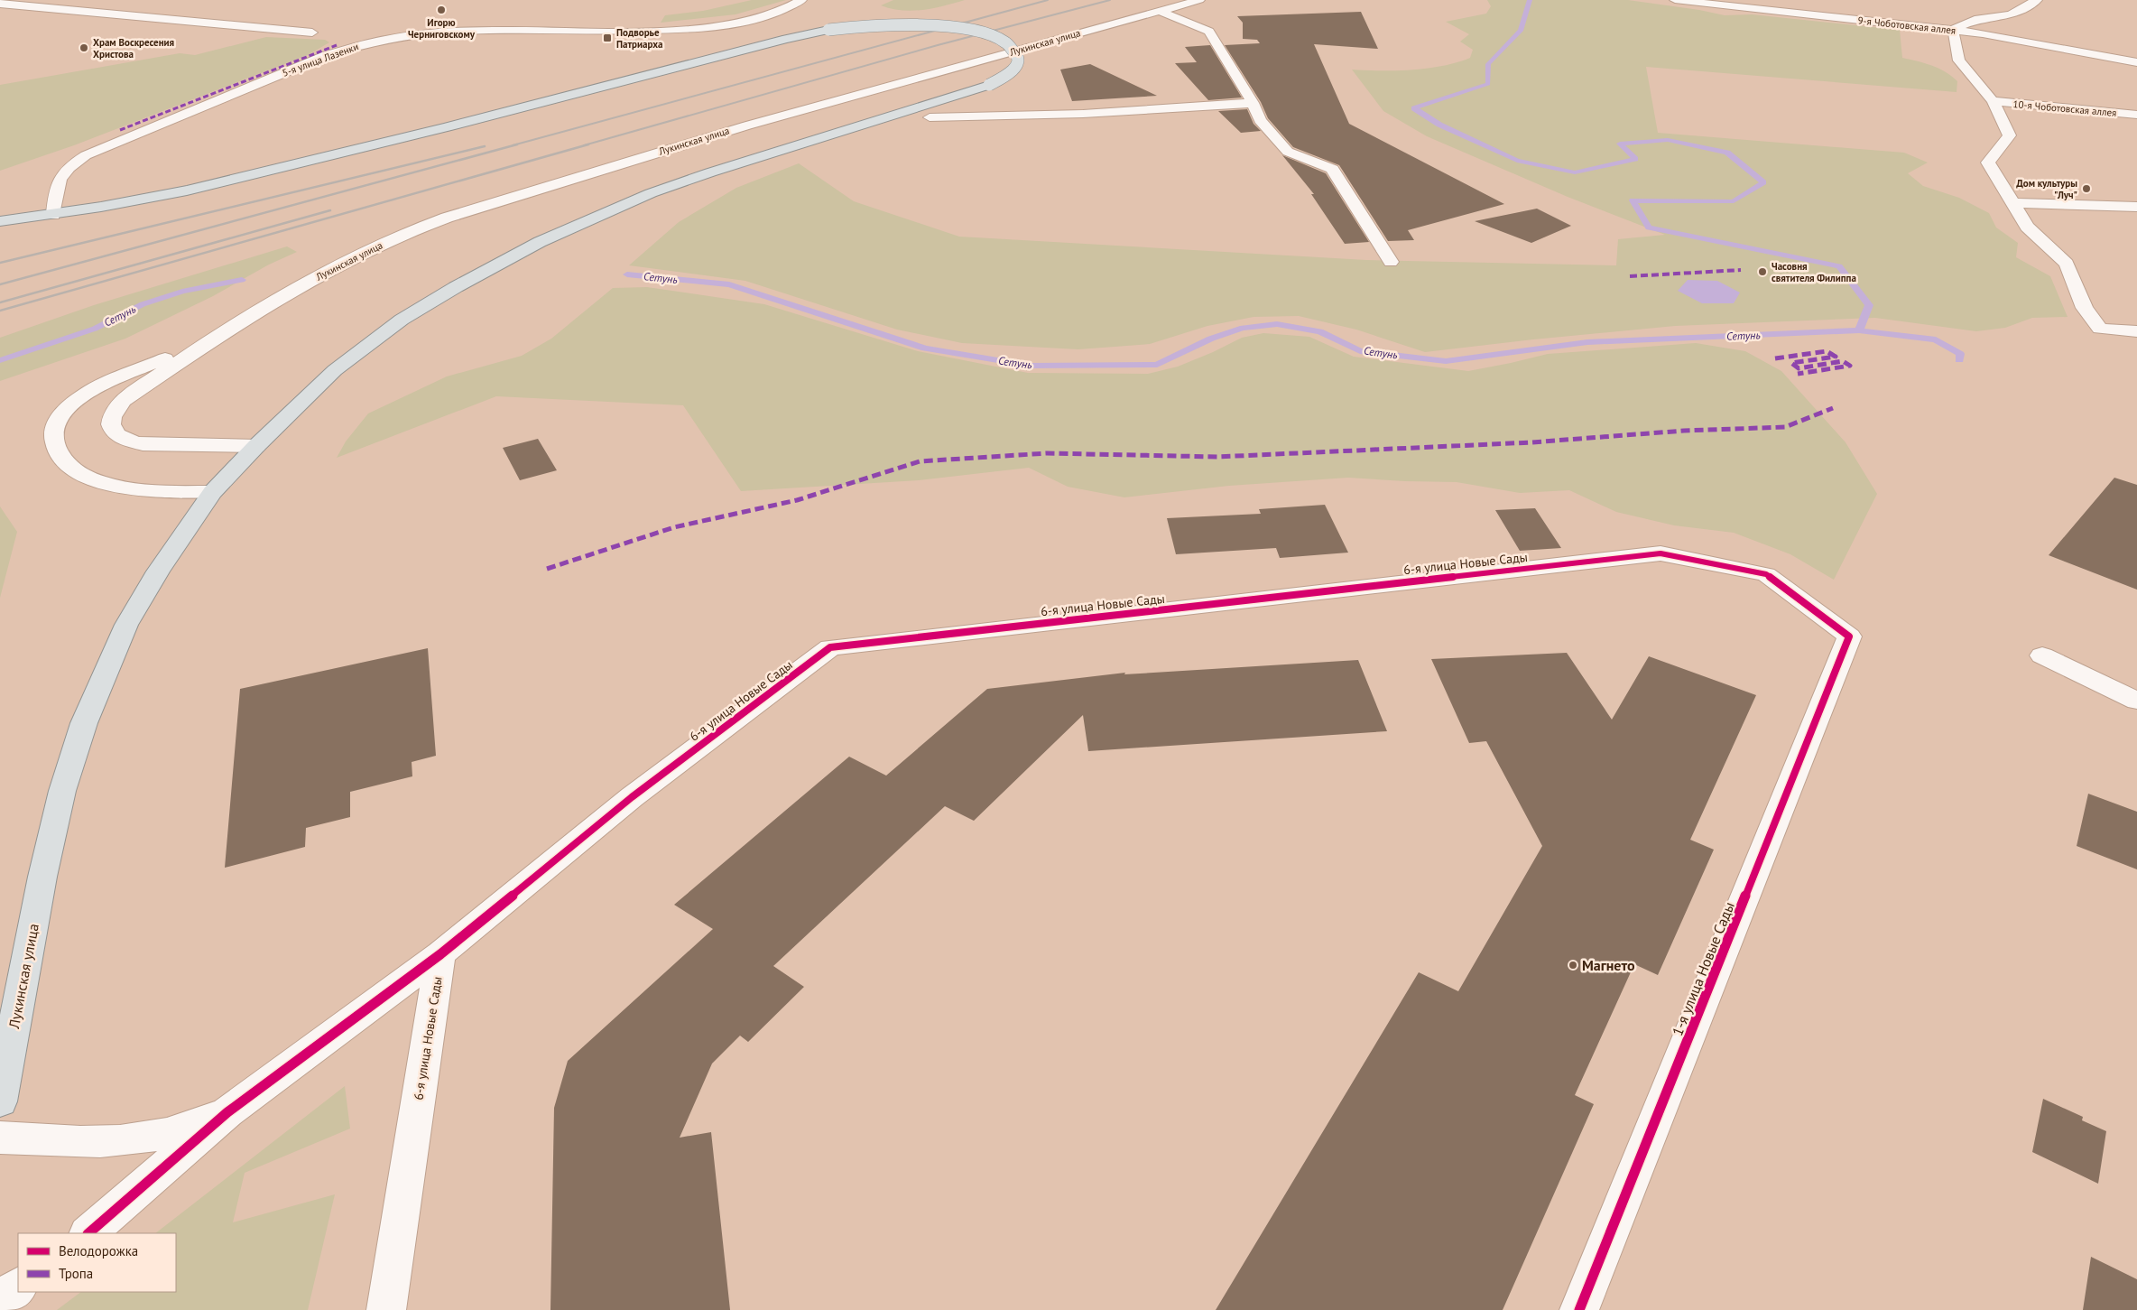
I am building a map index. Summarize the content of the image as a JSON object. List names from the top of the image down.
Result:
{
  "streets": {
    "main road": ["Лукинская улица"],
    "street": [
      "9-я Чоботовская аллея",
      "5-я улица Лазенки",
      "10-я Чоботовская аллея",
      "6-я улица Новые Сады",
      "1-я улица Новые Сады"
    ]
  },
  "crossings": [
    ["Лукинская улица", "5-я улица Лазенки"],
    ["6-я улица Новые Сады", "1-я улица Новые Сады"]
  ],
  "water": ["Сетунь"],
  "places": {
    "other": [
      "Игорю Черниговскому",
      "Храм Воскресения Христова",
      "Дом культуры \"Луч\"",
      "Часовня святителя Филиппа",
      "Магнето"
    ],
    "transit": ["Подворье Патриарха"]
  },
  "legend": ["Велодорожка", "Тропа"]
}
